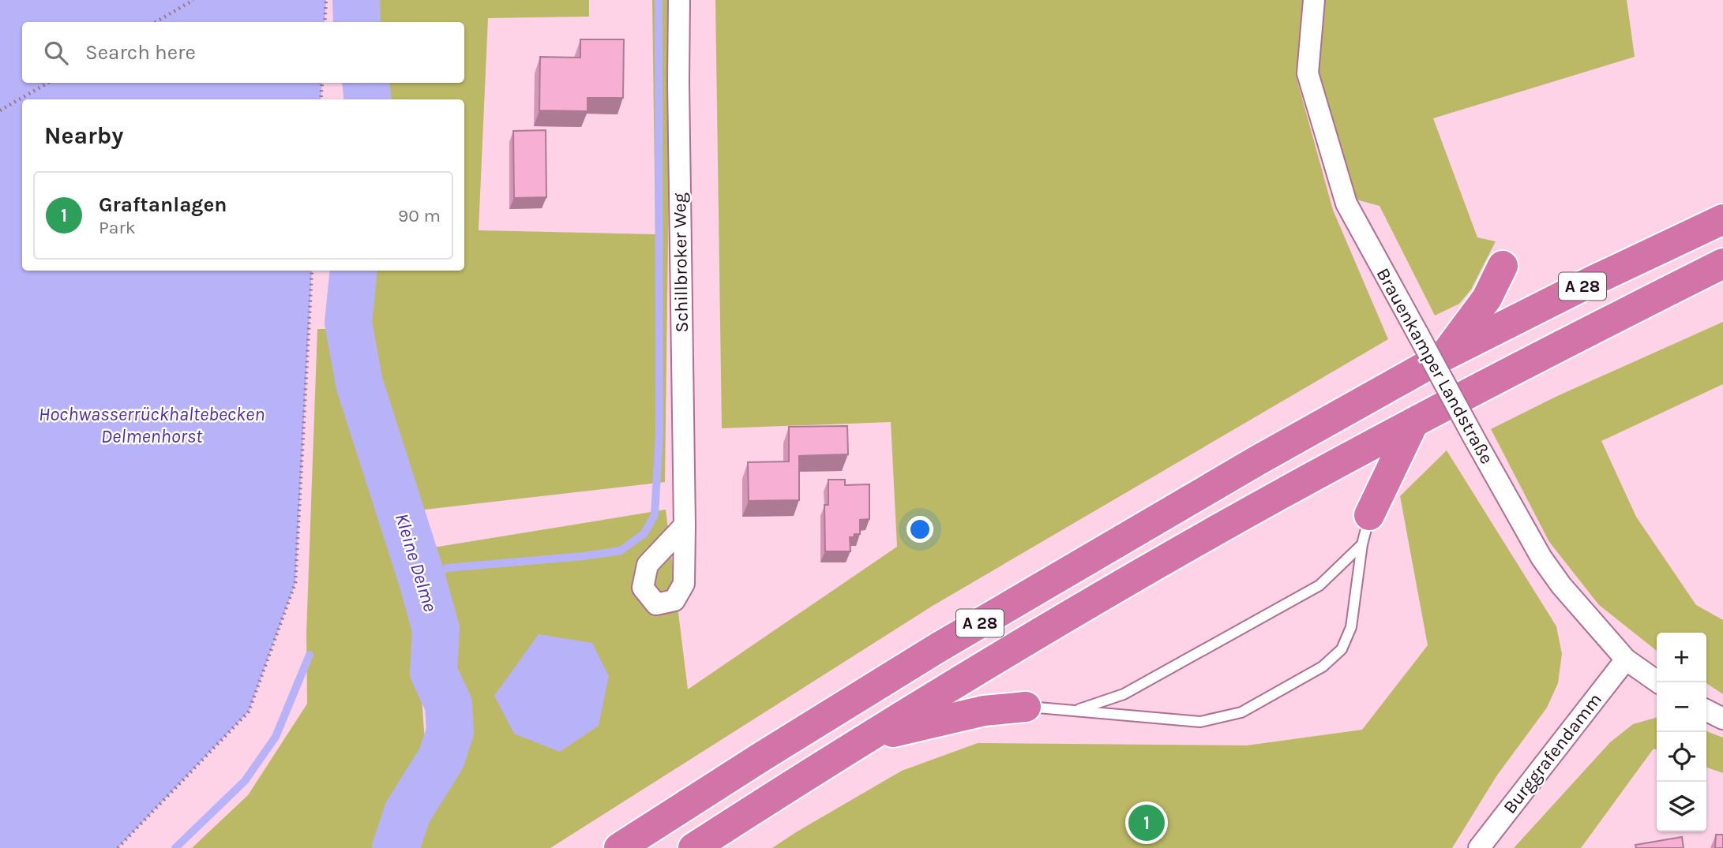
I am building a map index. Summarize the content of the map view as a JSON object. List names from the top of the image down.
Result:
{
  "streets": {
    "highway": ["A 28"],
    "street": ["Schillbroker Weg", "Brauenkamper Landstraße", "Burggrafendamm"]
  },
  "crossings": [
    ["Brauenkamper Landstraße", "Burggrafendamm"]
  ],
  "water": ["Hochwasserrückhaltebecken Delmenhorst", "Kleine Delme"],
  "page": {
    "search": "Search here",
    "heading": "Nearby",
    "list": [
      {
        "mark": "1",
        "name": "Graftanlagen",
        "note": "Park",
        "value": "90 m"
      }
    ],
    "map_buttons": ["+", "−"],
    "pins": "1"
  }
}
